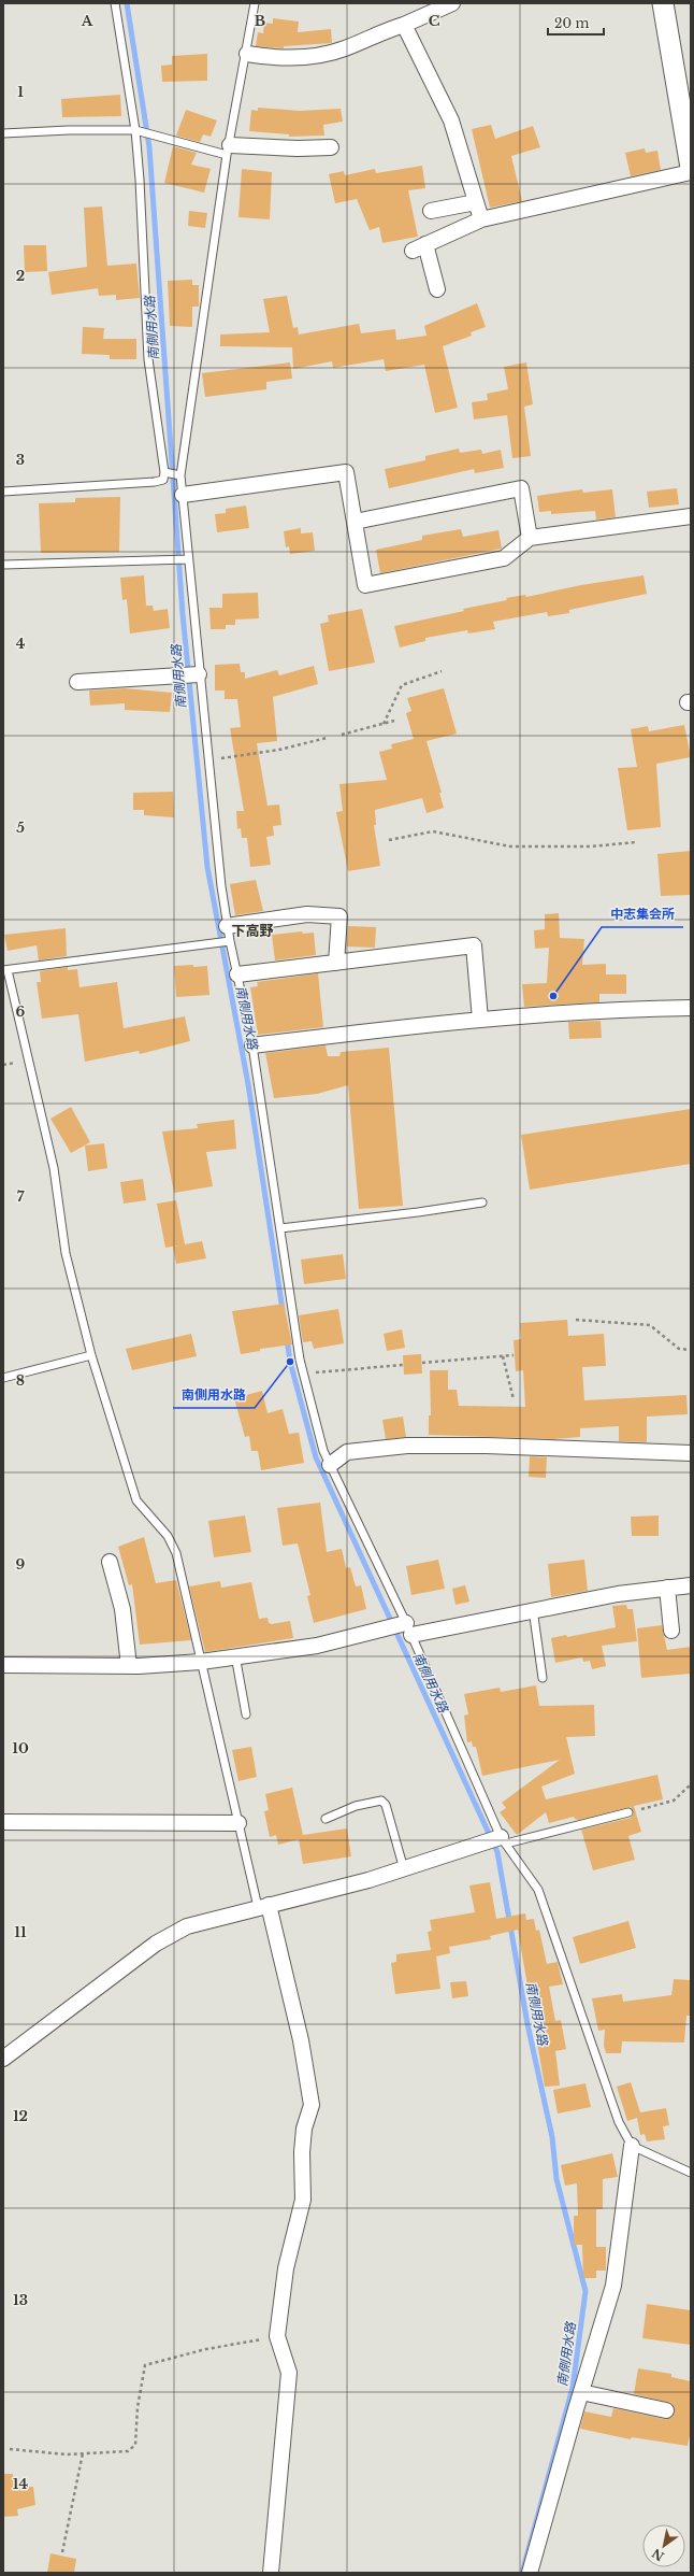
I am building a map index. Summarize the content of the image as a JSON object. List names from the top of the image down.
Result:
{
  "districts": ["下高野"],
  "water": ["南側用水路"],
  "places": ["中志集会所", "南側用水路"],
  "scale_bar": "20 m",
  "north": "bottom left",
  "grid": {
    "columns": ["A", "B", "C"],
    "rows": [
      "1",
      "2",
      "3",
      "4",
      "5",
      "6",
      "7",
      "8",
      "9",
      "10",
      "11",
      "12",
      "13",
      "14"
    ]
  }
}
